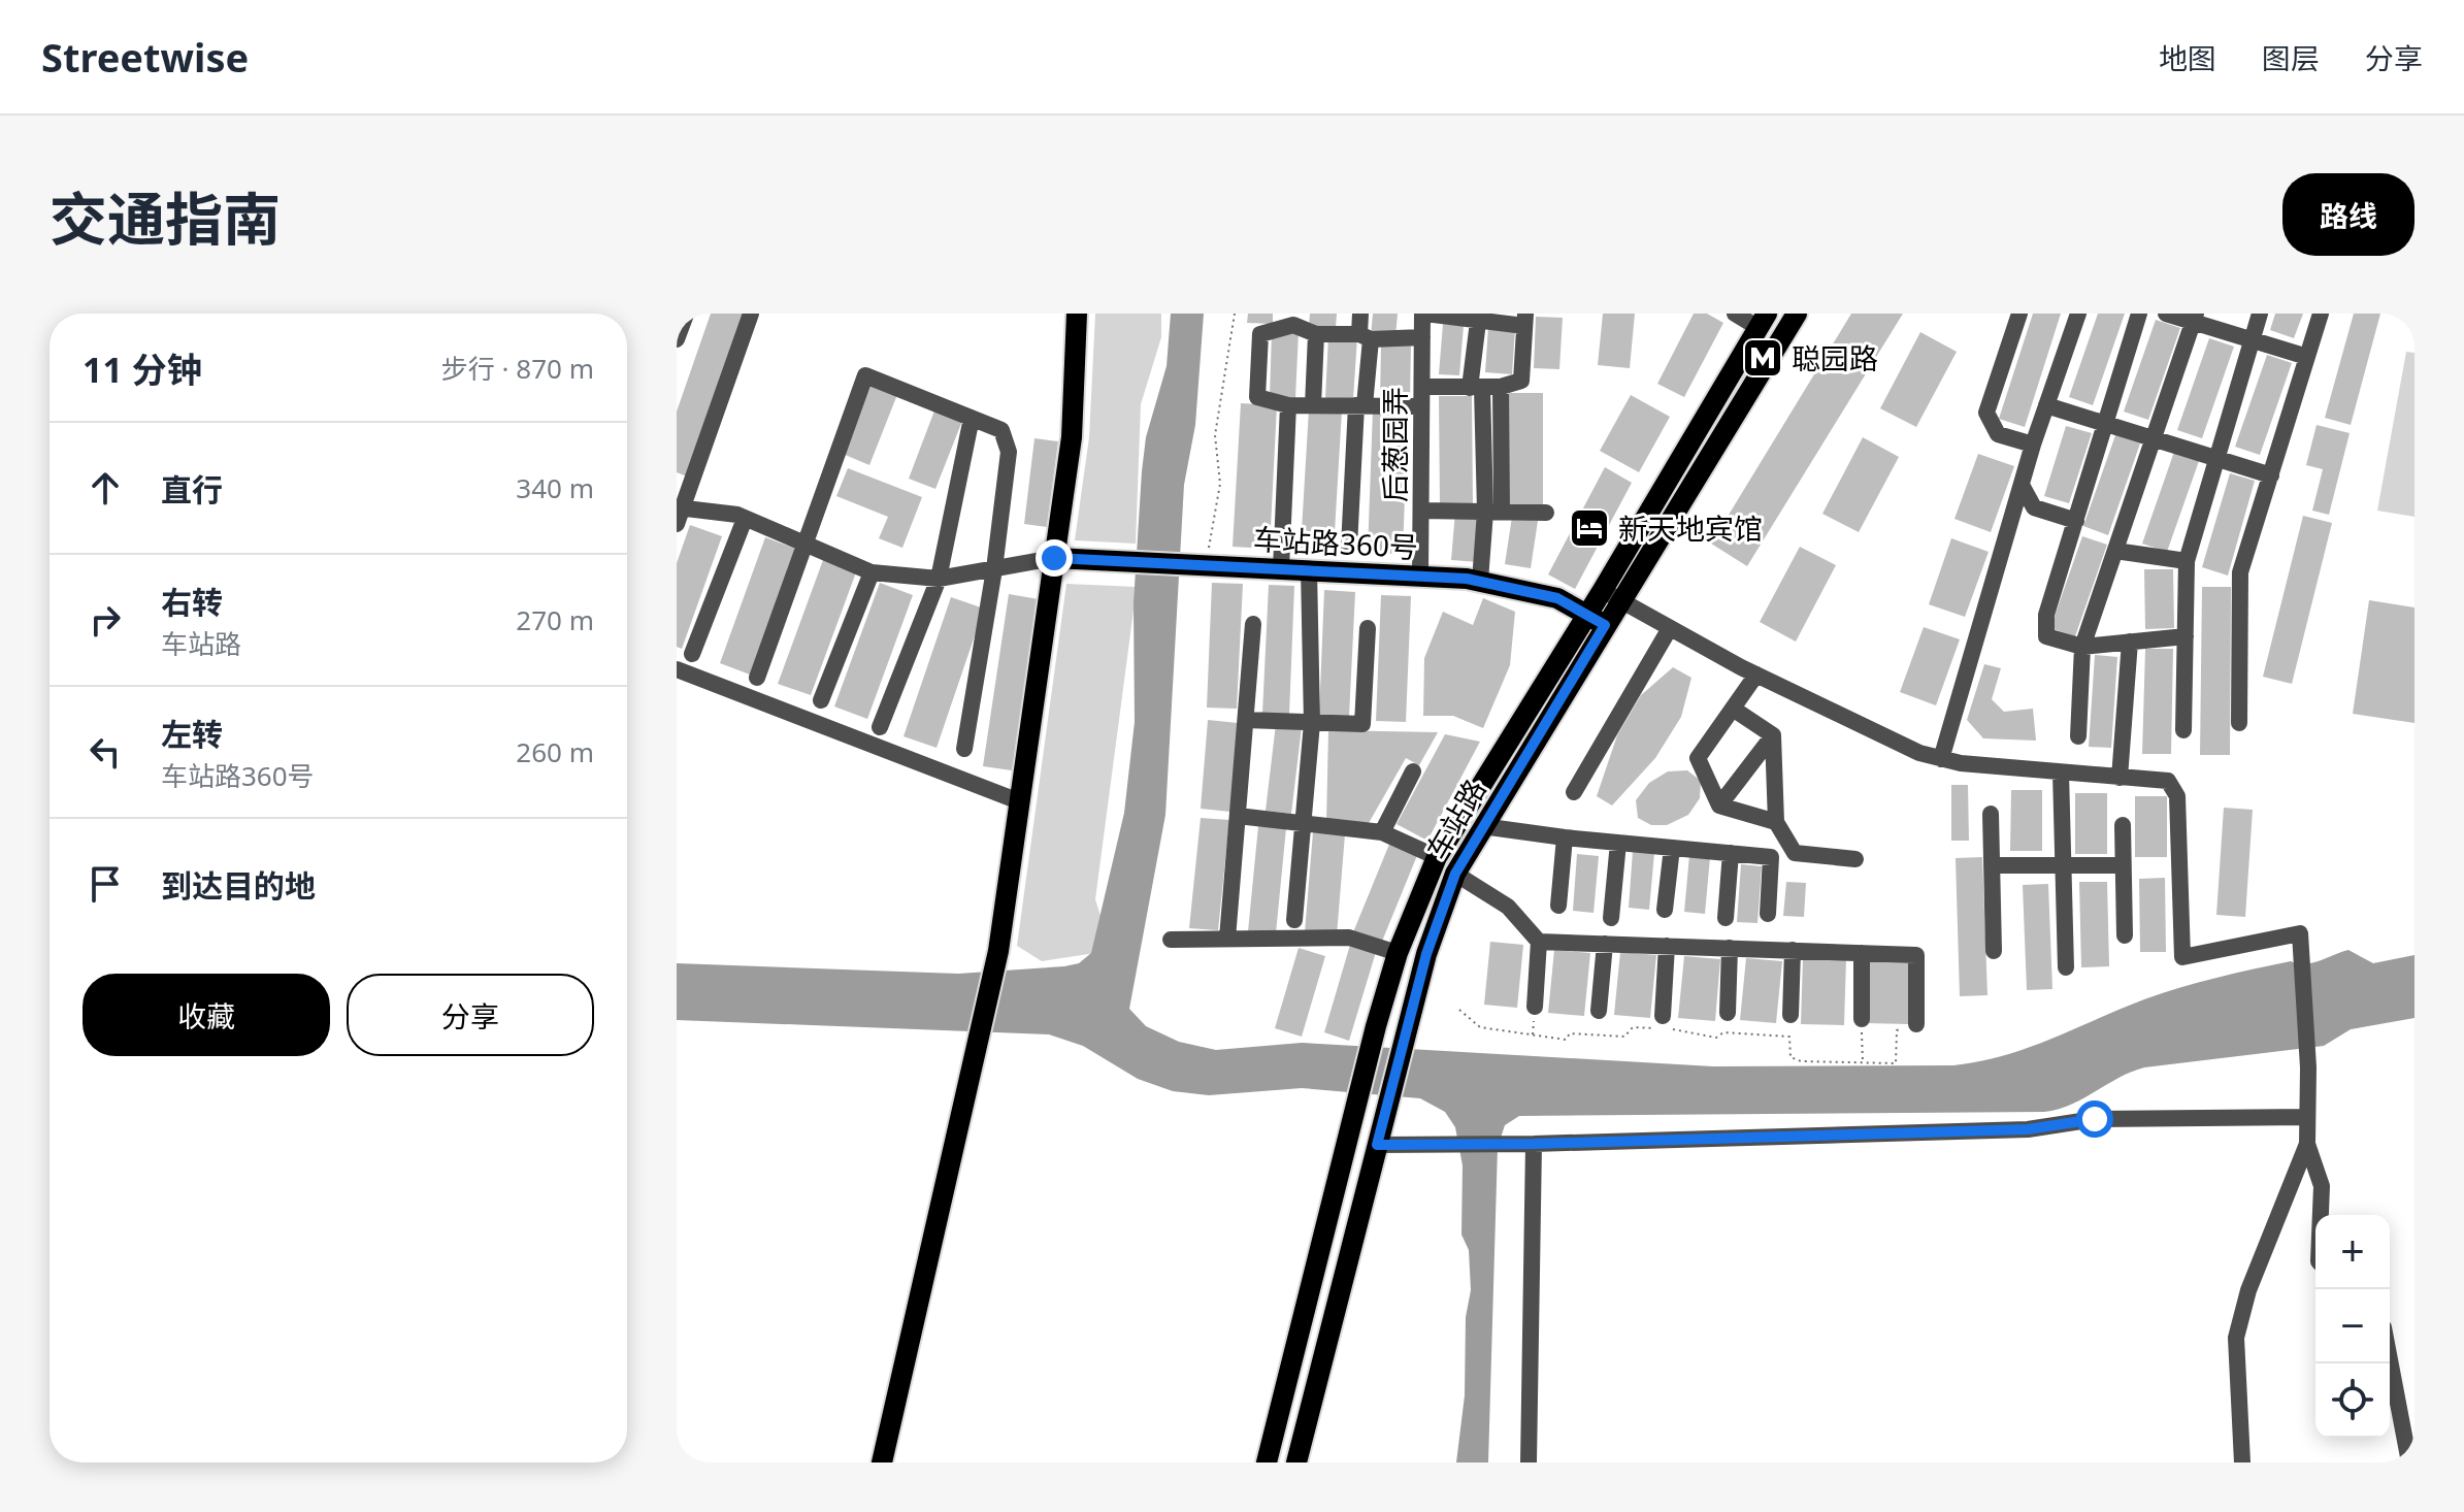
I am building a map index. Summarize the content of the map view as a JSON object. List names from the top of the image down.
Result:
{
  "streets": {
    "main road": ["车站路360号", "车站路"],
    "street": ["后葱园弄"]
  },
  "crossings": [
    ["后葱园弄", "车站路360号"],
    ["车站路360号", "车站路"]
  ],
  "places": {
    "metro station": ["聪园路"],
    "hotel": ["新天地宾馆"]
  },
  "page": {
    "header": "Streetwise",
    "nav": ["地图", "图层", "分享"],
    "title": "交通指南",
    "buttons": [
      "路线",
      ["收藏", "分享"]
    ],
    "heading": ["11 分钟", "步行 · 870 m"],
    "list": [
      ["直行", "340 m"],
      ["右转", "车站路", "270 m"],
      ["左转", "车站路360号", "260 m"],
      "到达目的地"
    ],
    "map_buttons": ["+", "−"]
  }
}
